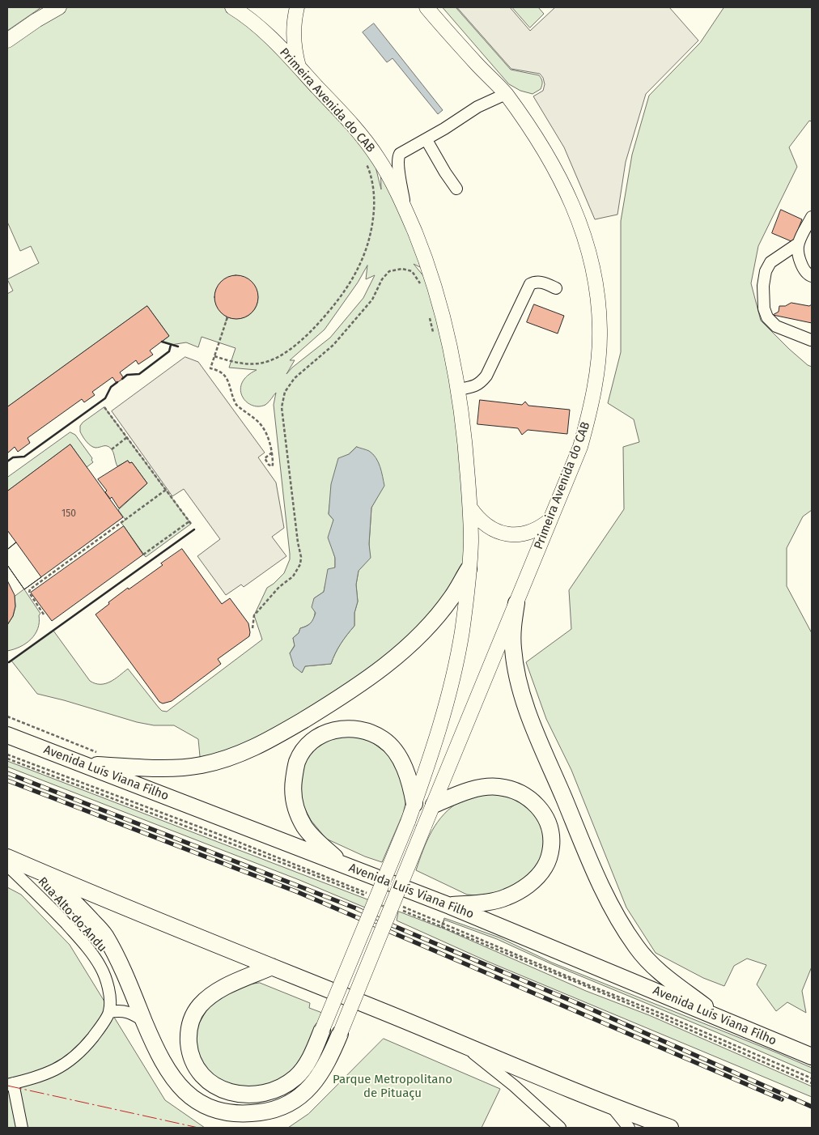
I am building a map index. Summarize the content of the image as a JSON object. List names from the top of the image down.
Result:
{
  "streets": {
    "highway": ["Avenida Luís Viana Filho"],
    "main road": ["Primeira Avenida do CAB"],
    "lane": ["Rua Alto do Andu"]
  },
  "parks": ["Parque Metropolitano de Pituaçu"],
  "house_numbers": ["150"]
}
